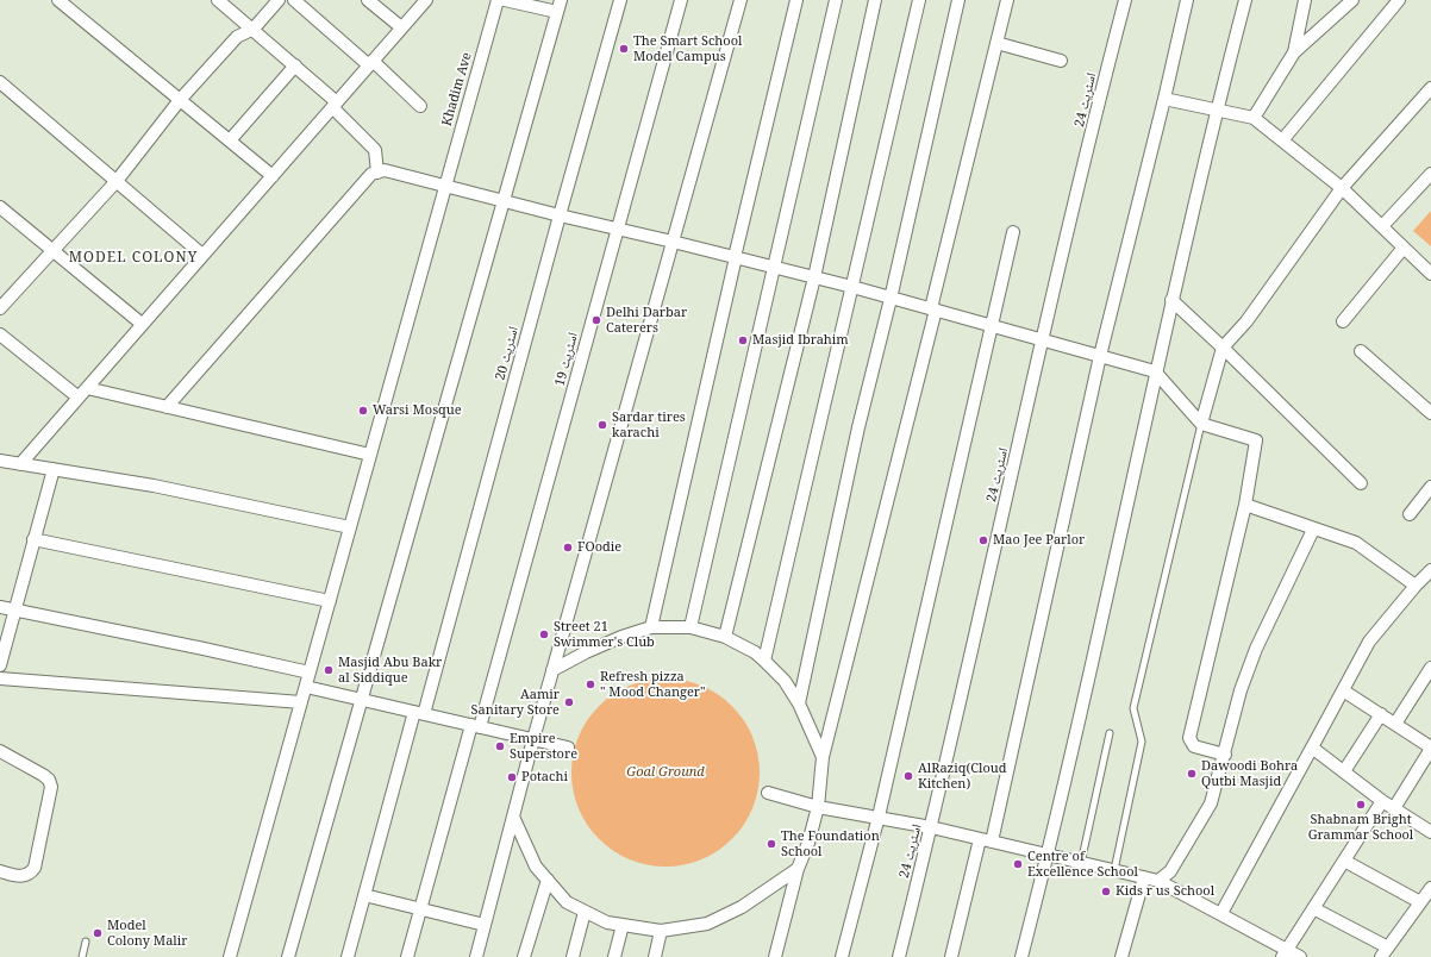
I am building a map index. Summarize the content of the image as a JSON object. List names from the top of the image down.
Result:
{
  "streets": {
    "street": [
      "Khadim Ave",
      "اسٹریٹ 24",
      "اسٹریٹ 20",
      "اسٹریٹ 19"
    ]
  },
  "districts": ["MODEL COLONY"],
  "parks": ["Goal Ground"],
  "places": [
    "The Smart School Model Campus",
    "Delhi Darbar Caterers",
    "Masjid Ibrahim",
    "Warsi Mosque",
    "Sardar tires karachi",
    "Mao Jee Parlor",
    "FOodie",
    "Street 21 Swimmer's Club",
    "Masjid Abu Bakr al Siddique",
    "Refresh pizza \" Mood Changer\"",
    "Aamir Sanitary Store",
    "Empire Superstore",
    "Dawoodi Bohra Qutbi Masjid",
    "AlRaziq(Cloud Kitchen)",
    "Potachi",
    "Shabnam Bright Grammar School",
    "The Foundation School",
    "Centre of Excellence School",
    "Kids r us School",
    "Model Colony Malir"
  ]
}
